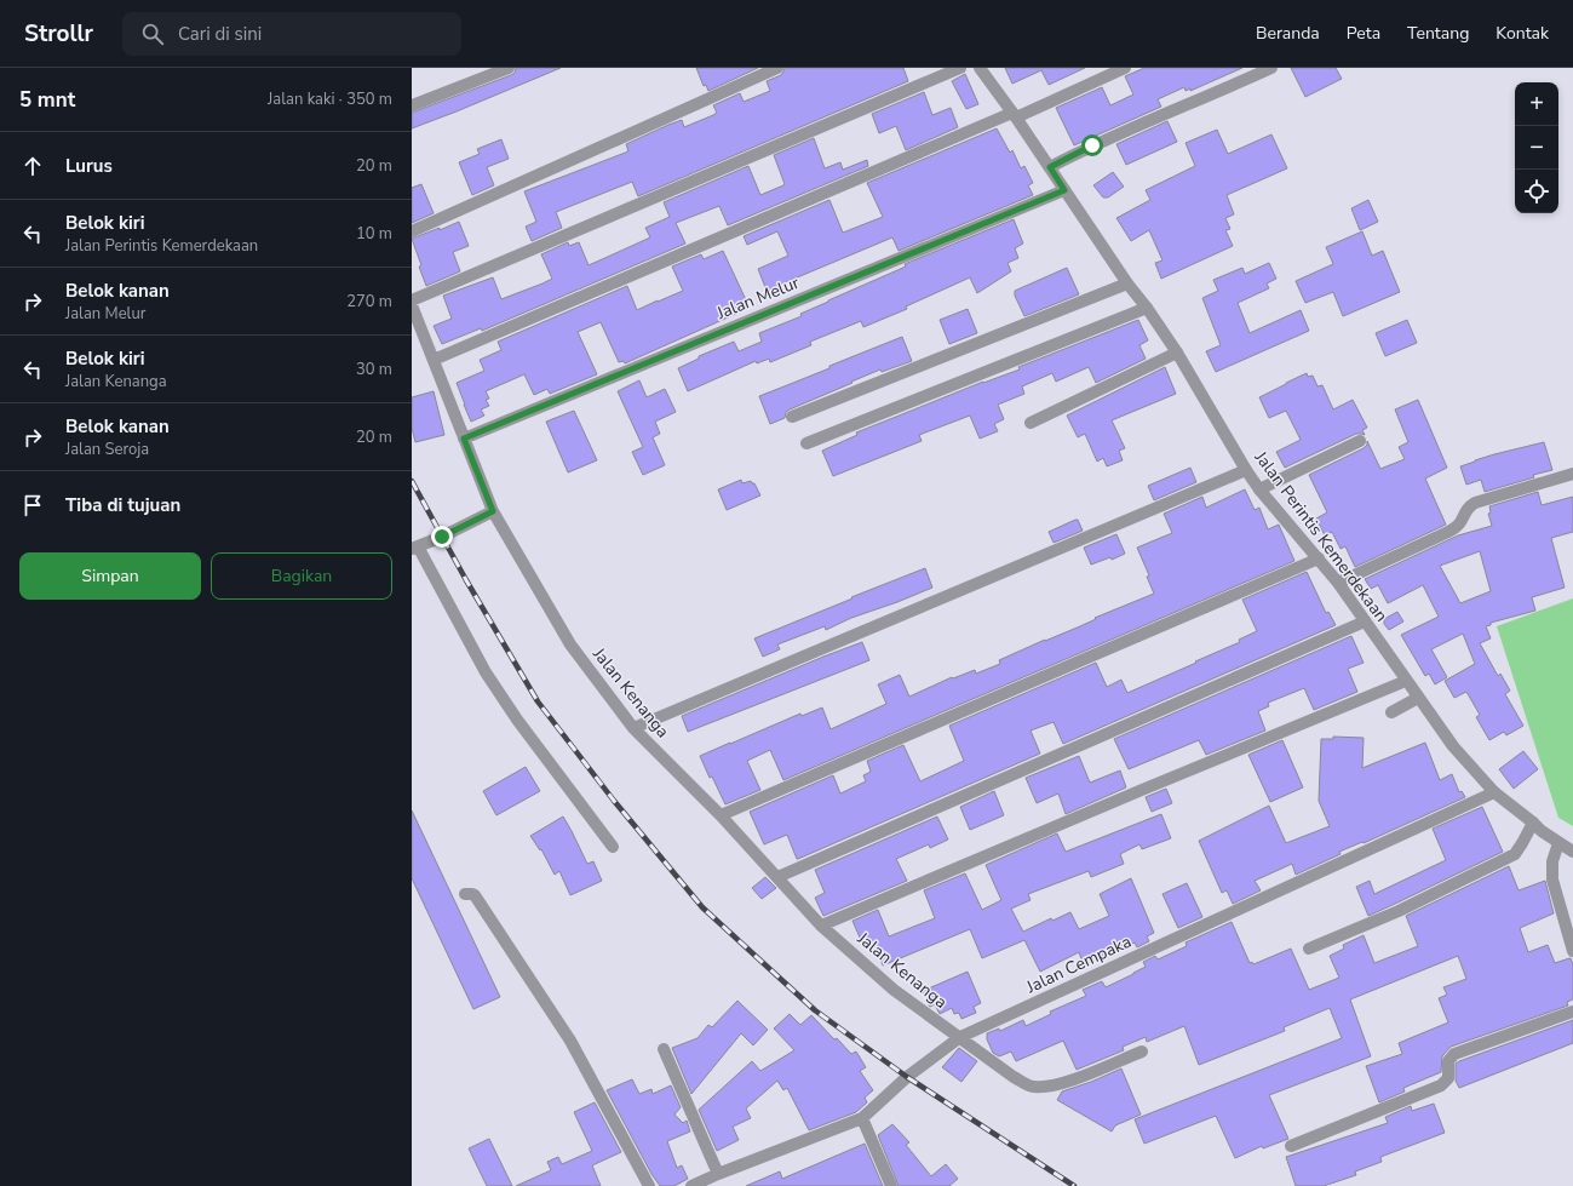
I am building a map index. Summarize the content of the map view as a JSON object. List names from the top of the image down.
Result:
{
  "streets": {
    "street": [
      "Jalan Melur",
      "Jalan Perintis Kemerdekaan",
      "Jalan Kenanga",
      "Jalan Cempaka"
    ]
  },
  "crossings": [
    ["Jalan Melur", "Jalan Perintis Kemerdekaan"],
    ["Jalan Melur", "Jalan Kenanga"],
    ["Jalan Perintis Kemerdekaan", "Jalan Cempaka"],
    ["Jalan Kenanga", "Jalan Cempaka"]
  ],
  "page": {
    "header": "Strollr",
    "search": "Cari di sini",
    "nav": [
      "Beranda",
      "Peta",
      "Tentang",
      "Kontak"
    ],
    "heading": ["5 mnt", "Jalan kaki · 350 m"],
    "map_buttons": ["+", "−"],
    "list": [
      ["Lurus", "20 m"],
      ["Belok kiri", "Jalan Perintis Kemerdekaan", "10 m"],
      ["Belok kanan", "Jalan Melur", "270 m"],
      ["Belok kiri", "Jalan Kenanga", "30 m"],
      ["Belok kanan", "Jalan Seroja", "20 m"],
      "Tiba di tujuan"
    ],
    "buttons": ["Simpan", "Bagikan"]
  }
}
